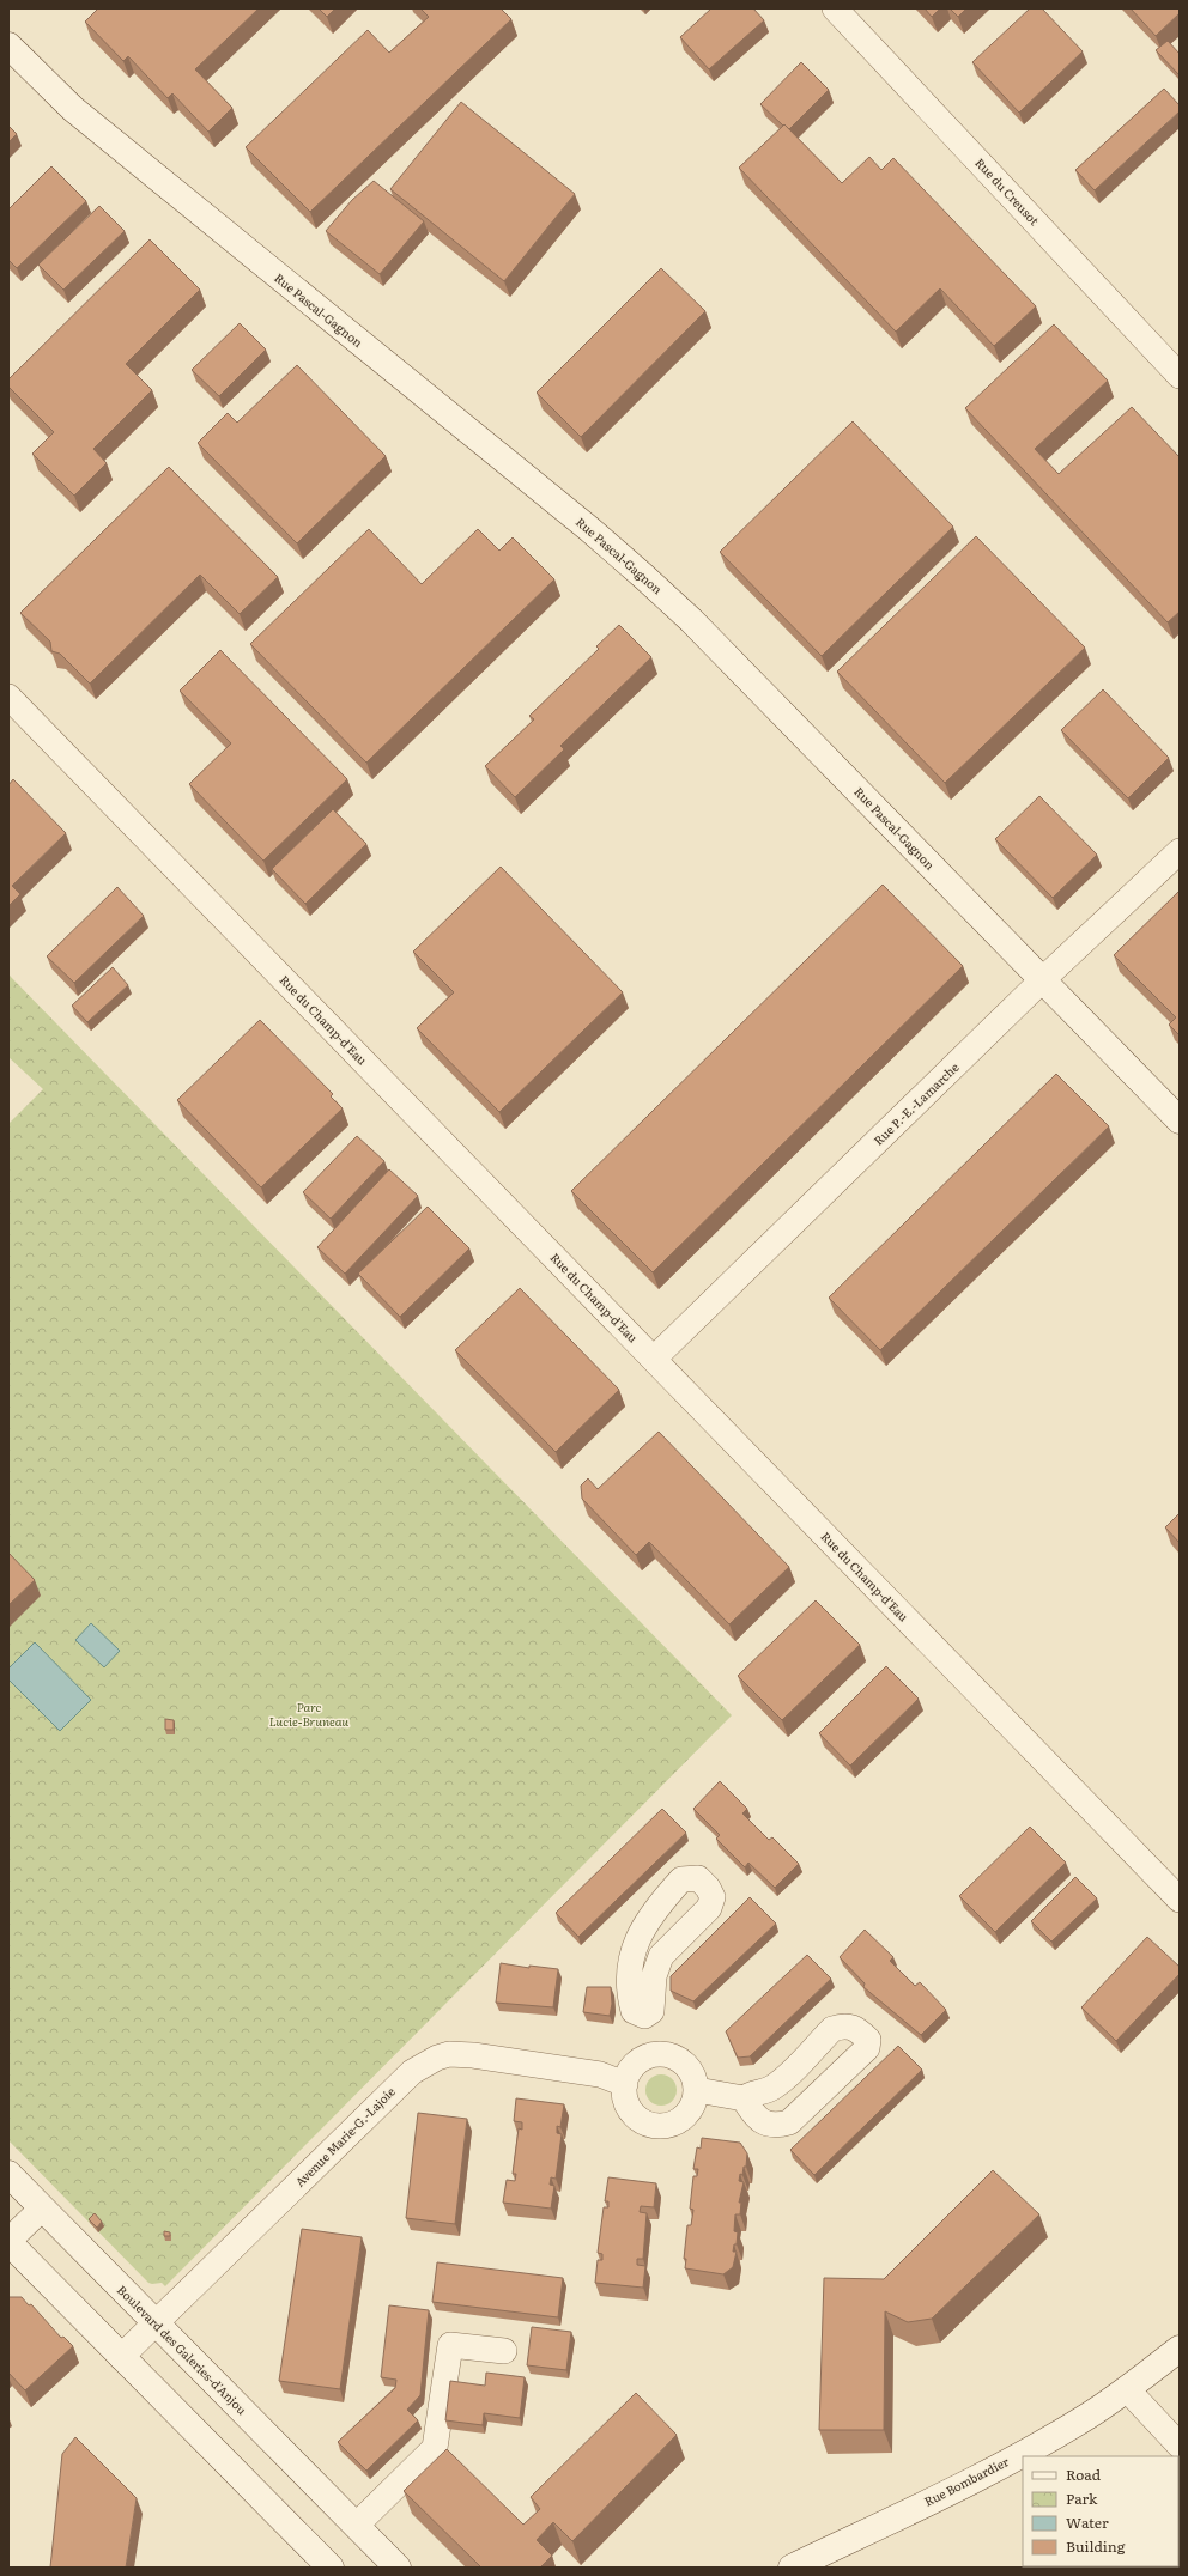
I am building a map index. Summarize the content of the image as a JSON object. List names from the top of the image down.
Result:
{
  "streets": {
    "street": [
      "Rue du Creusot",
      "Rue Pascal-Gagnon",
      "Rue du Champ-d'Eau",
      "Rue P.-E.-Lamarche",
      "Avenue Marie-G.-Lajoie",
      "Boulevard des Galeries-d'Anjou",
      "Rue Bombardier"
    ]
  },
  "crossings": [
    ["Rue Pascal-Gagnon", "Rue P.-E.-Lamarche"],
    ["Rue du Champ-d'Eau", "Rue P.-E.-Lamarche"],
    ["Avenue Marie-G.-Lajoie", "Boulevard des Galeries-d'Anjou"]
  ],
  "parks": ["Parc Lucie-Bruneau"],
  "legend": [
    "Road",
    "Park",
    "Water",
    "Building"
  ]
}
